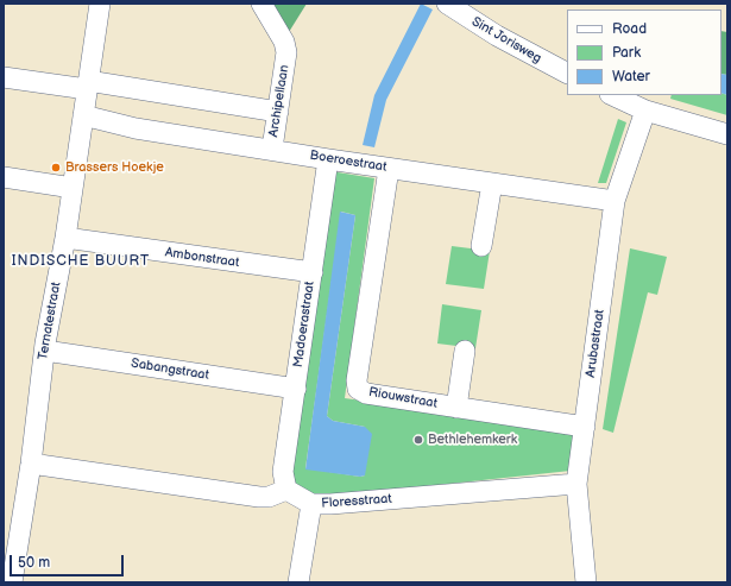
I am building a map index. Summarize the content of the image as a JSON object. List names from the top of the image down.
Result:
{
  "streets": {
    "street": [
      "Sint Jorisweg",
      "Archipellaan",
      "Boeroestraat",
      "Ambonstraat",
      "Ternatestraat",
      "Madoerastraat",
      "Arubastraat",
      "Sabangstraat",
      "Riouwstraat",
      "Floresstraat"
    ]
  },
  "crossings": [
    ["Archipellaan", "Boeroestraat"],
    ["Boeroestraat", "Ternatestraat"],
    ["Boeroestraat", "Madoerastraat"],
    ["Boeroestraat", "Arubastraat"],
    ["Boeroestraat", "Riouwstraat"],
    ["Ambonstraat", "Ternatestraat"],
    ["Ambonstraat", "Madoerastraat"],
    ["Ternatestraat", "Sabangstraat"],
    ["Madoerastraat", "Sabangstraat"],
    ["Madoerastraat", "Floresstraat"],
    ["Arubastraat", "Riouwstraat"],
    ["Arubastraat", "Floresstraat"]
  ],
  "districts": ["INDISCHE BUURT"],
  "places": ["Brassers Hoekje", "Bethlehemkerk"],
  "legend": ["Road", "Park", "Water"],
  "scale_bar": "50 m"
}
